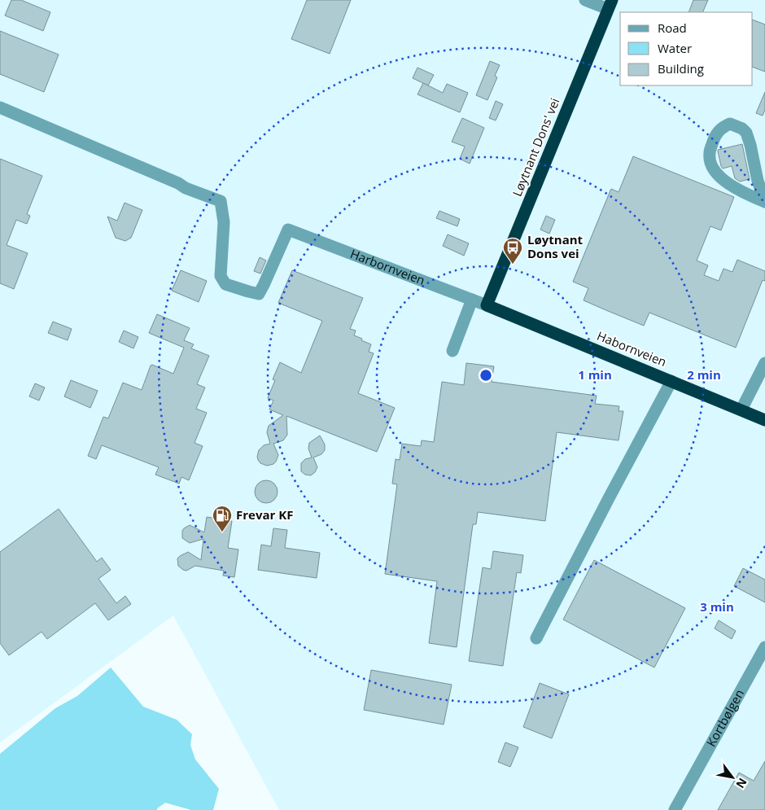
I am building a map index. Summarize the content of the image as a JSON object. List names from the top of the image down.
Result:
{
  "streets": {
    "highway": ["Løytnant Dons' vei", "Habornveien"],
    "street": ["Harbornveien", "Kortbølgen"]
  },
  "crossings": [
    ["Løytnant Dons' vei", "Harbornveien"],
    ["Løytnant Dons' vei", "Habornveien"],
    ["Harbornveien", "Habornveien"]
  ],
  "places": {
    "bus stop": ["Løytnant Dons vei"],
    "fuel station": ["Frevar KF"]
  },
  "legend": ["Road", "Water", "Building"],
  "north": "bottom right",
  "rings": ["1 min", "2 min", "3 min"]
}
